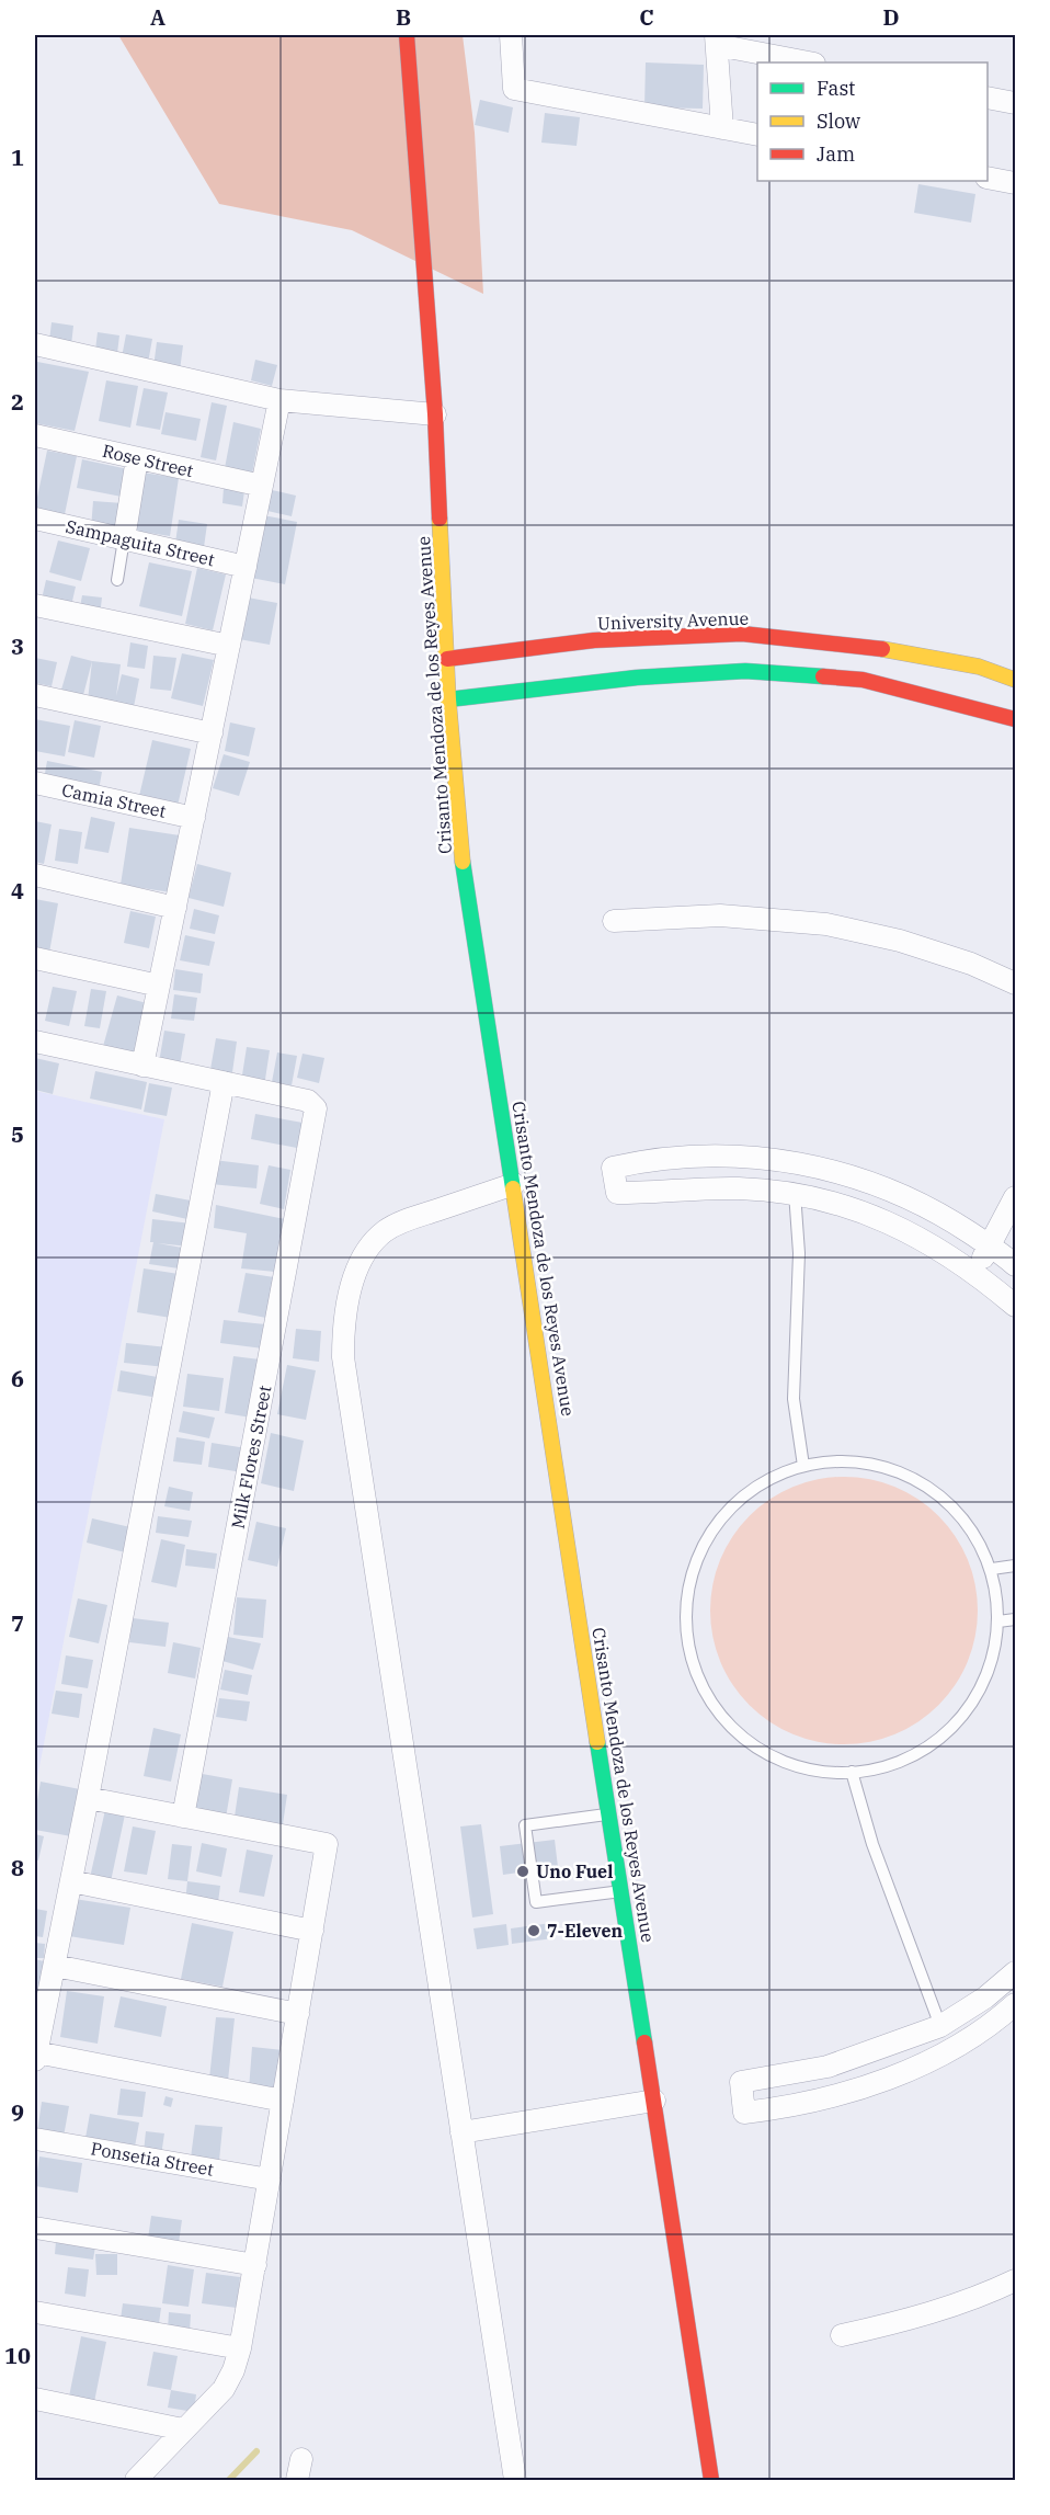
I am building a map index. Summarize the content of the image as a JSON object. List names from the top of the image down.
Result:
{
  "streets": {
    "main road": ["University Avenue", "Crisanto Mendoza de los Reyes Avenue"],
    "street": [
      "Rose Street",
      "Sampaguita Street",
      "Camia Street",
      "Milk Flores Street",
      "Ponsetia Street"
    ]
  },
  "crossings": [
    ["University Avenue", "Crisanto Mendoza de los Reyes Avenue"]
  ],
  "places": ["Uno Fuel", "7-Eleven"],
  "legend": ["Fast", "Slow", "Jam"],
  "grid": {
    "columns": [
      "A",
      "B",
      "C",
      "D"
    ],
    "rows": [
      "1",
      "2",
      "3",
      "4",
      "5",
      "6",
      "7",
      "8",
      "9",
      "10"
    ]
  }
}
